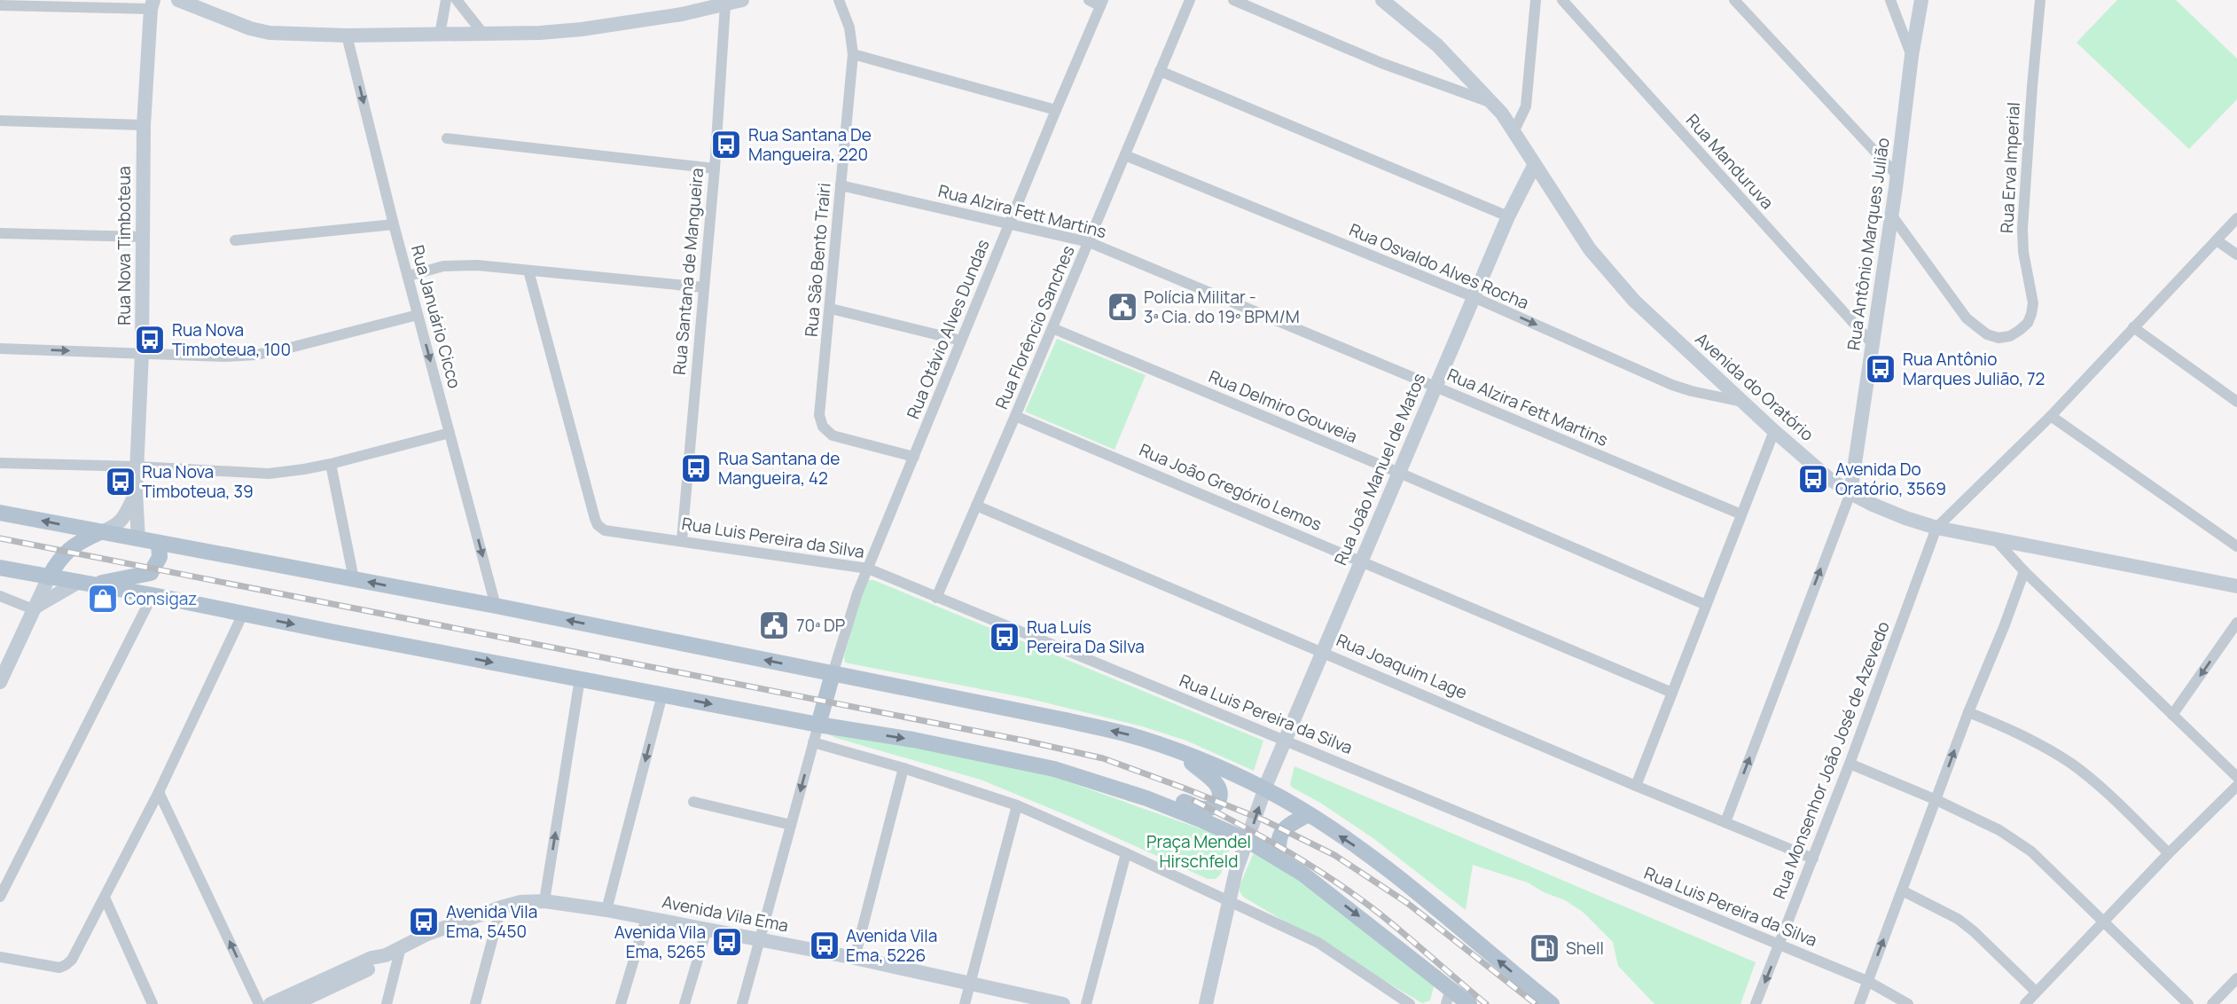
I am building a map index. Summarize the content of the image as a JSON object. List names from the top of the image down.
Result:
{
  "streets": {
    "main road": [
      "Rua Antônio Marques Julião",
      "Rua Nova Timboteua",
      "Avenida do Oratório",
      "Rua João Manuel de Matos",
      "Avenida Vila Ema"
    ],
    "street": [
      "Rua Manduruva",
      "Rua Erva Imperial",
      "Rua Alzira Fett Martins",
      "Rua São Bento Trairi",
      "Rua Osvaldo Alves Rocha",
      "Rua Santana de Mangueira",
      "Rua Januário Cicco",
      "Rua Florêncio Sanches",
      "Rua Otávio Alves Dundas",
      "Rua Delmiro Gouveia",
      "Rua João Gregório Lemos",
      "Rua Luis Pereira da Silva",
      "Rua Joaquim Lage",
      "Rua Monsenhor João José de Azevedo"
    ]
  },
  "crossings": [
    ["Rua Manduruva", "Rua Antônio Marques Julião"],
    ["Rua Erva Imperial", "Rua Antônio Marques Julião"],
    ["Rua Alzira Fett Martins", "Rua São Bento Trairi"],
    ["Rua Alzira Fett Martins", "Rua Florêncio Sanches"],
    ["Rua Alzira Fett Martins", "Rua Otávio Alves Dundas"],
    ["Rua Alzira Fett Martins", "Rua João Manuel de Matos"],
    ["Rua Antônio Marques Julião", "Avenida do Oratório"],
    ["Rua São Bento Trairi", "Rua Otávio Alves Dundas"],
    ["Rua Osvaldo Alves Rocha", "Rua Florêncio Sanches"],
    ["Rua Osvaldo Alves Rocha", "Avenida do Oratório"],
    ["Rua Osvaldo Alves Rocha", "Rua João Manuel de Matos"],
    ["Rua Santana de Mangueira", "Rua Luis Pereira da Silva"],
    ["Rua Florêncio Sanches", "Rua Delmiro Gouveia"],
    ["Rua Florêncio Sanches", "Rua João Gregório Lemos"],
    ["Rua Florêncio Sanches", "Rua Luis Pereira da Silva"],
    ["Rua Florêncio Sanches", "Rua Joaquim Lage"],
    ["Rua Otávio Alves Dundas", "Rua Luis Pereira da Silva"],
    ["Avenida do Oratório", "Rua João Manuel de Matos"],
    ["Avenida do Oratório", "Rua Monsenhor João José de Azevedo"],
    ["Rua Delmiro Gouveia", "Rua João Manuel de Matos"],
    ["Rua João Manuel de Matos", "Rua João Gregório Lemos"],
    ["Rua João Manuel de Matos", "Rua Luis Pereira da Silva"],
    ["Rua João Manuel de Matos", "Rua Joaquim Lage"],
    ["Rua Luis Pereira da Silva", "Rua Monsenhor João José de Azevedo"],
    ["Rua Joaquim Lage", "Rua Monsenhor João José de Azevedo"]
  ],
  "one_way": ["Rua Osvaldo Alves Rocha", "Rua Januário Cicco"],
  "parks": ["Praça Mendel Hirschfeld"],
  "places": {
    "bus stop": [
      "Rua Santana De Mangueira, 220",
      "Rua Nova Timboteua, 100",
      "Rua Antônio Marques Julião, 72",
      "Rua Santana de Mangueira, 42",
      "Avenida Do Oratório, 3569",
      "Rua Nova Timboteua, 39",
      "Rua Luís Pereira Da Silva",
      "Avenida Vila Ema, 5450",
      "Avenida Vila Ema, 5265",
      "Avenida Vila Ema, 5226"
    ],
    "public building": ["Polícia Militar - 3ª Cia. do 19º BPM/M", "70ª DP"],
    "shop": ["Consigaz"],
    "fuel station": ["Shell"]
  }
}
